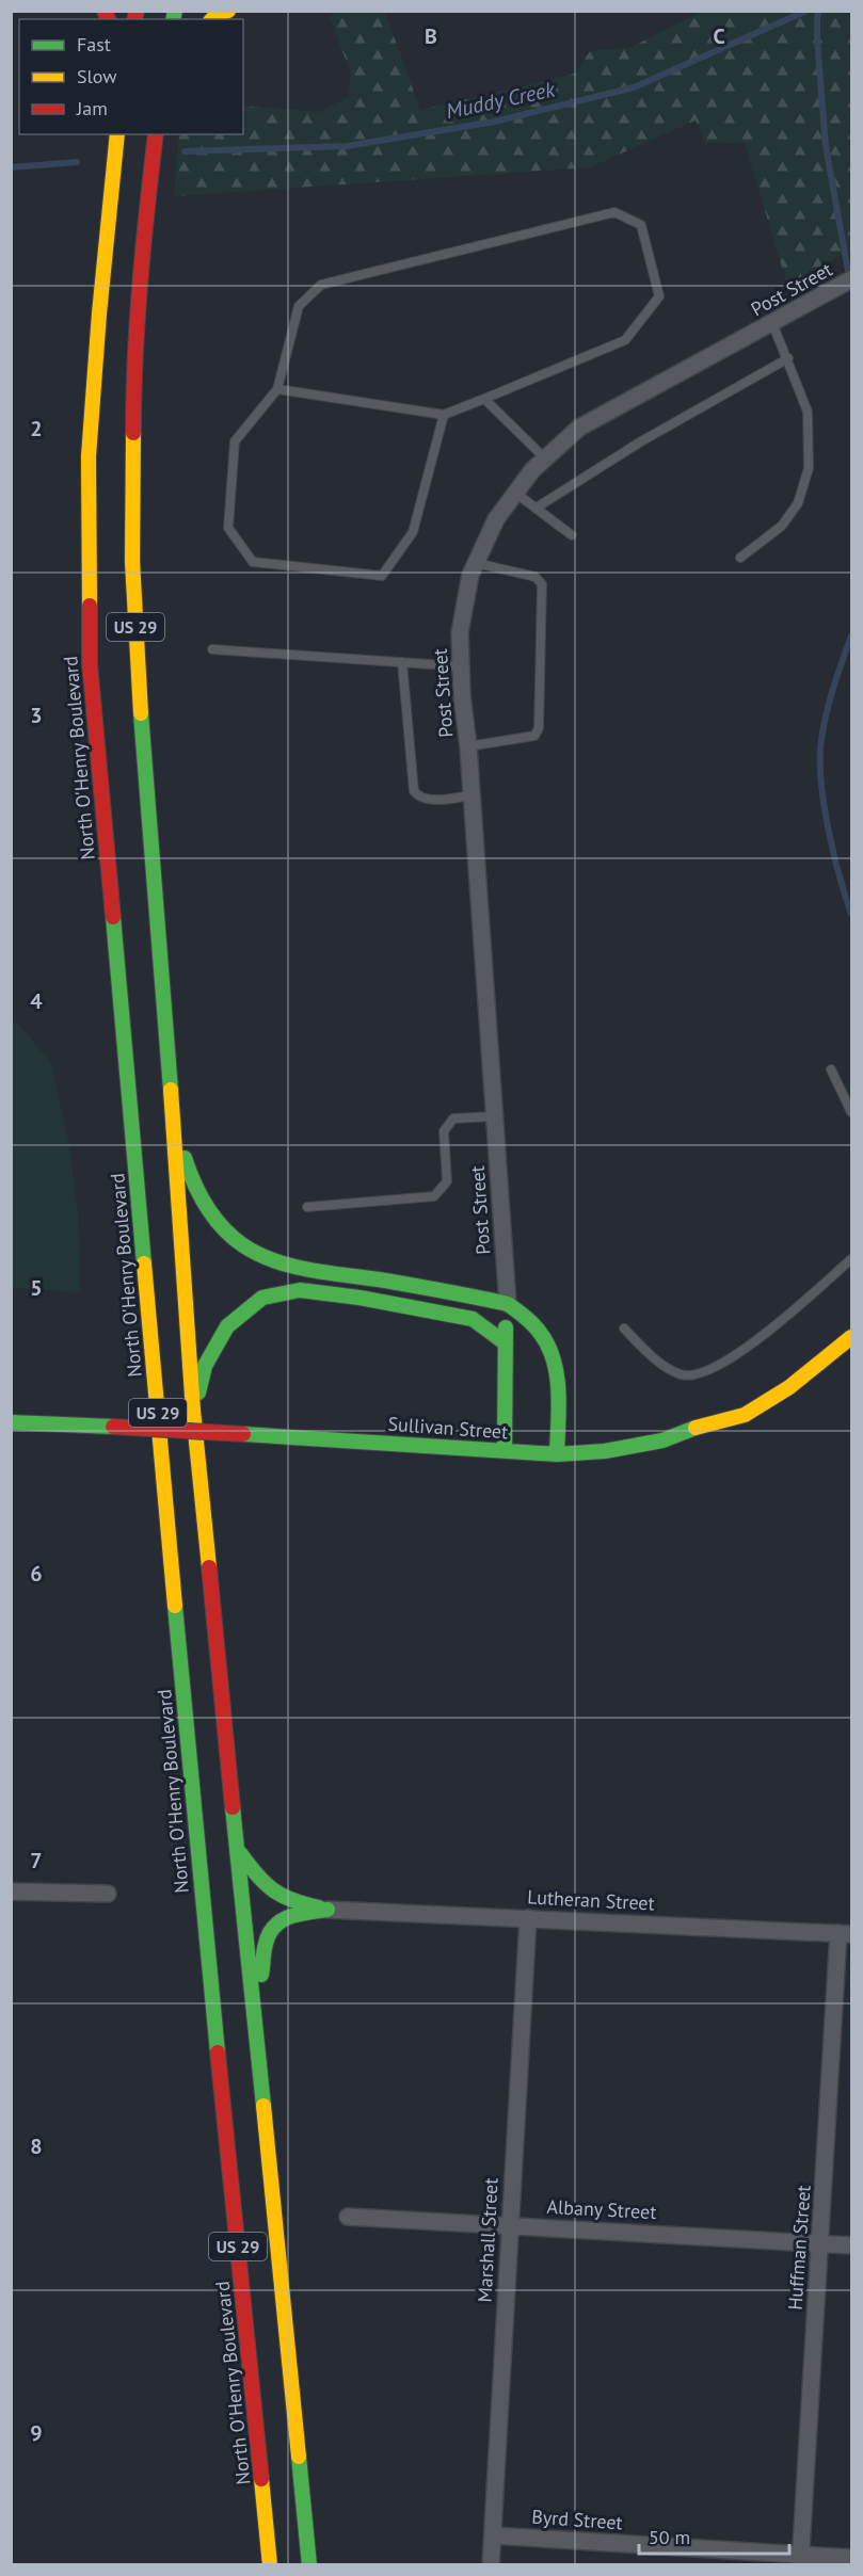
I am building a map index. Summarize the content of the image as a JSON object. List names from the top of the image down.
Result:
{
  "streets": {
    "main road": [
      "Post Street",
      "US 29",
      "North O'Henry Boulevard",
      "Sullivan Street"
    ],
    "street": [
      "Lutheran Street",
      "Albany Street",
      "Marshall Street",
      "Huffman Street",
      "Byrd Street"
    ]
  },
  "crossings": [
    ["Post Street", "Sullivan Street"],
    ["Lutheran Street", "Marshall Street"],
    ["Lutheran Street", "Huffman Street"],
    ["Albany Street", "Marshall Street"],
    ["Albany Street", "Huffman Street"],
    ["Marshall Street", "Byrd Street"],
    ["Huffman Street", "Byrd Street"]
  ],
  "water": ["Muddy Creek"],
  "legend": ["Fast", "Slow", "Jam"],
  "scale_bar": "50 m",
  "grid": {
    "columns": ["B", "C"],
    "rows": [
      "2",
      "3",
      "4",
      "5",
      "6",
      "7",
      "8",
      "9"
    ]
  }
}
